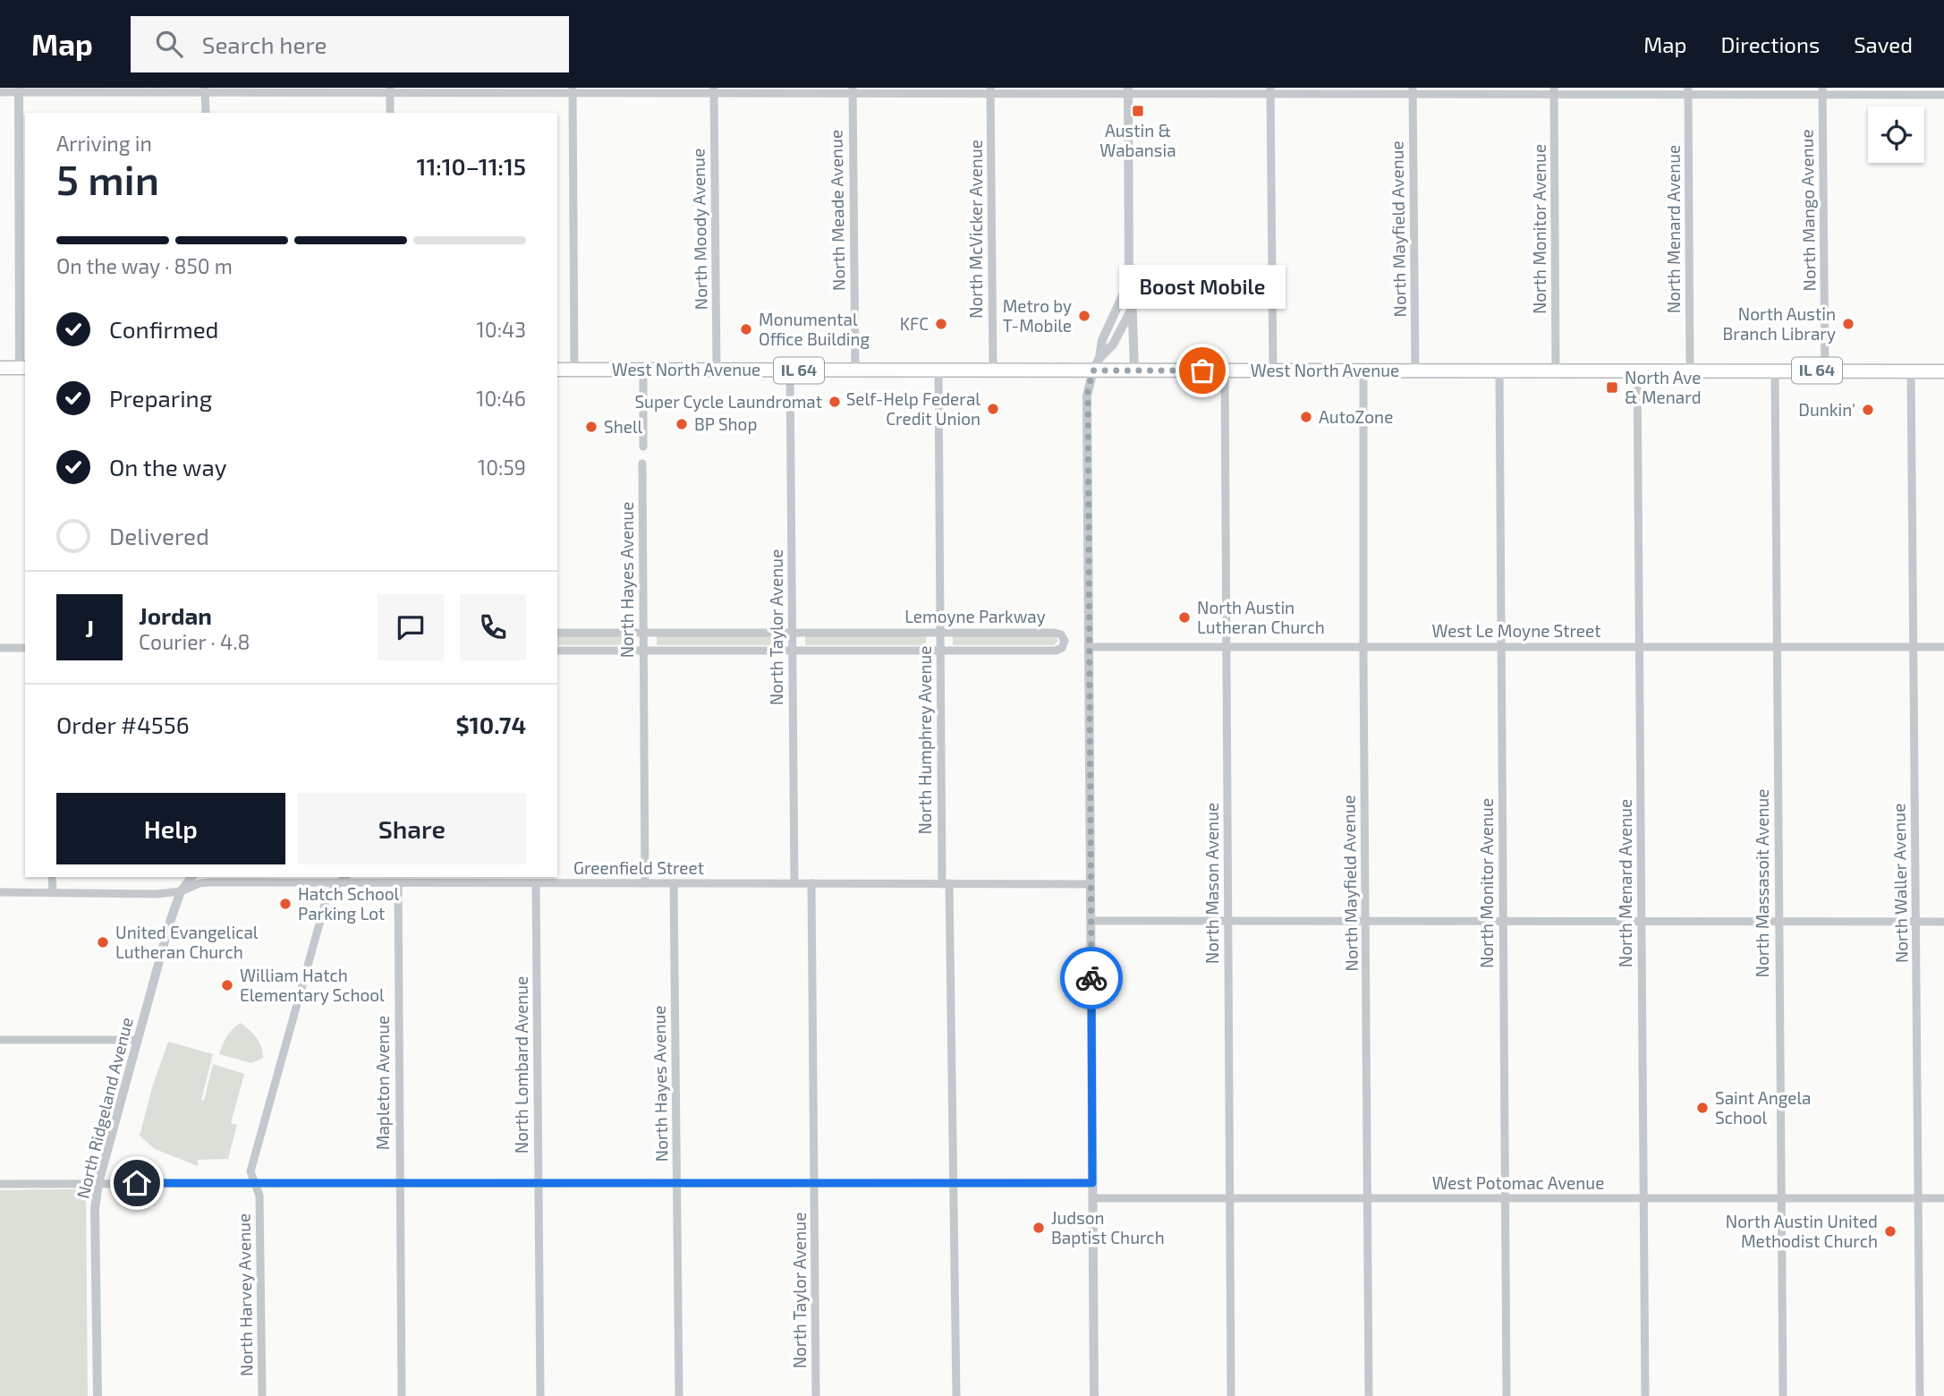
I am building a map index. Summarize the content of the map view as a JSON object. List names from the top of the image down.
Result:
{
  "streets": {
    "main road": ["West North Avenue", "IL 64"],
    "street": [
      "North Meade Avenue",
      "North Mango Avenue",
      "North Moody Avenue",
      "North McVicker Avenue",
      "North Mayfield Avenue",
      "North Monitor Avenue",
      "North Menard Avenue",
      "North Hayes Avenue",
      "Lemoyne Parkway",
      "North Taylor Avenue",
      "West Le Moyne Street",
      "North Humphrey Avenue",
      "Greenfield Street",
      "North Mason Avenue",
      "North Massasoit Avenue",
      "North Waller Avenue",
      "North Lombard Avenue",
      "Mapleton Avenue",
      "North Ridgeland Avenue",
      "West Potomac Avenue",
      "North Harvey Avenue"
    ]
  },
  "crossings": [
    ["North Meade Avenue", "West North Avenue"],
    ["North Mango Avenue", "West North Avenue"],
    ["North Moody Avenue", "West North Avenue"],
    ["North McVicker Avenue", "West North Avenue"],
    ["North Mayfield Avenue", "West North Avenue"],
    ["North Mayfield Avenue", "West Le Moyne Street"],
    ["North Mayfield Avenue", "West Potomac Avenue"],
    ["North Monitor Avenue", "West North Avenue"],
    ["North Monitor Avenue", "West Le Moyne Street"],
    ["North Monitor Avenue", "West Potomac Avenue"],
    ["North Menard Avenue", "West North Avenue"],
    ["North Menard Avenue", "West Le Moyne Street"],
    ["North Menard Avenue", "West Potomac Avenue"],
    ["West North Avenue", "North Taylor Avenue"],
    ["West North Avenue", "North Humphrey Avenue"],
    ["West North Avenue", "North Mason Avenue"],
    ["West North Avenue", "North Massasoit Avenue"],
    ["West North Avenue", "North Waller Avenue"],
    ["North Hayes Avenue", "Lemoyne Parkway"],
    ["North Hayes Avenue", "Greenfield Street"],
    ["Lemoyne Parkway", "North Taylor Avenue"],
    ["Lemoyne Parkway", "North Humphrey Avenue"],
    ["North Taylor Avenue", "Greenfield Street"],
    ["West Le Moyne Street", "North Mason Avenue"],
    ["West Le Moyne Street", "North Massasoit Avenue"],
    ["West Le Moyne Street", "North Waller Avenue"],
    ["North Humphrey Avenue", "Greenfield Street"],
    ["Greenfield Street", "North Lombard Avenue"],
    ["Greenfield Street", "Mapleton Avenue"],
    ["Greenfield Street", "North Ridgeland Avenue"],
    ["Greenfield Street", "North Harvey Avenue"],
    ["North Mason Avenue", "West Potomac Avenue"],
    ["North Massasoit Avenue", "West Potomac Avenue"],
    ["North Waller Avenue", "West Potomac Avenue"]
  ],
  "places": {
    "transit": ["Austin & Wabansia", "North Ave & Menard"],
    "other": [
      "Metro by T-Mobile",
      "KFC",
      "North Austin Branch Library",
      "Monumental Office Building",
      "Boost Mobile",
      "Super Cycle Laundromat",
      "Self-Help Federal Credit Union",
      "Dunkin'",
      "AutoZone",
      "BP Shop",
      "Shell",
      "North Austin Lutheran Church",
      "Hatch School Parking Lot",
      "United Evangelical Lutheran Church",
      "William Hatch Elementary School",
      "Saint Angela School",
      "Judson Baptist Church",
      "North Austin United Methodist Church"
    ]
  },
  "page": {
    "header": "Map",
    "search": "Search here",
    "nav": ["Map", "Directions", "Saved"],
    "heading": ["5 min", "Arriving in", "11:10–11:15"],
    "panel": [
      "Jordan",
      "Courier · 4.8",
      "Order #4556",
      "$10.74"
    ],
    "bar": "On the way · 850 m",
    "bubble": "Boost Mobile",
    "list": [
      ["Confirmed", "10:43"],
      ["Preparing", "10:46"],
      ["On the way", "10:59"],
      "Delivered"
    ],
    "round": "J",
    "buttons": ["Help", "Share"]
  }
}
